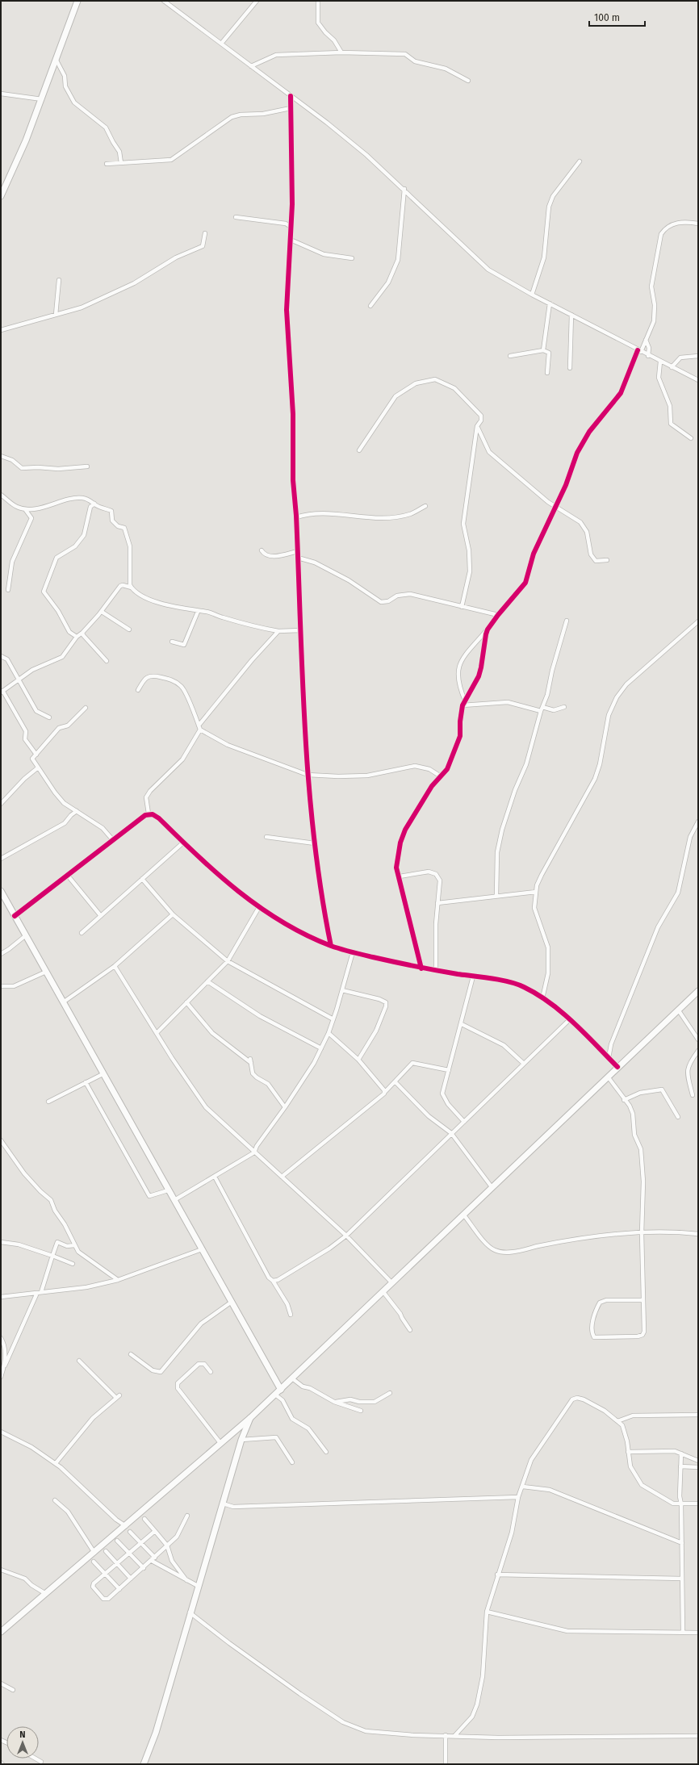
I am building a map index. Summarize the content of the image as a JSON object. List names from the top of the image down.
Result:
{
  "scale_bar": "100 m",
  "north": "top"
}
